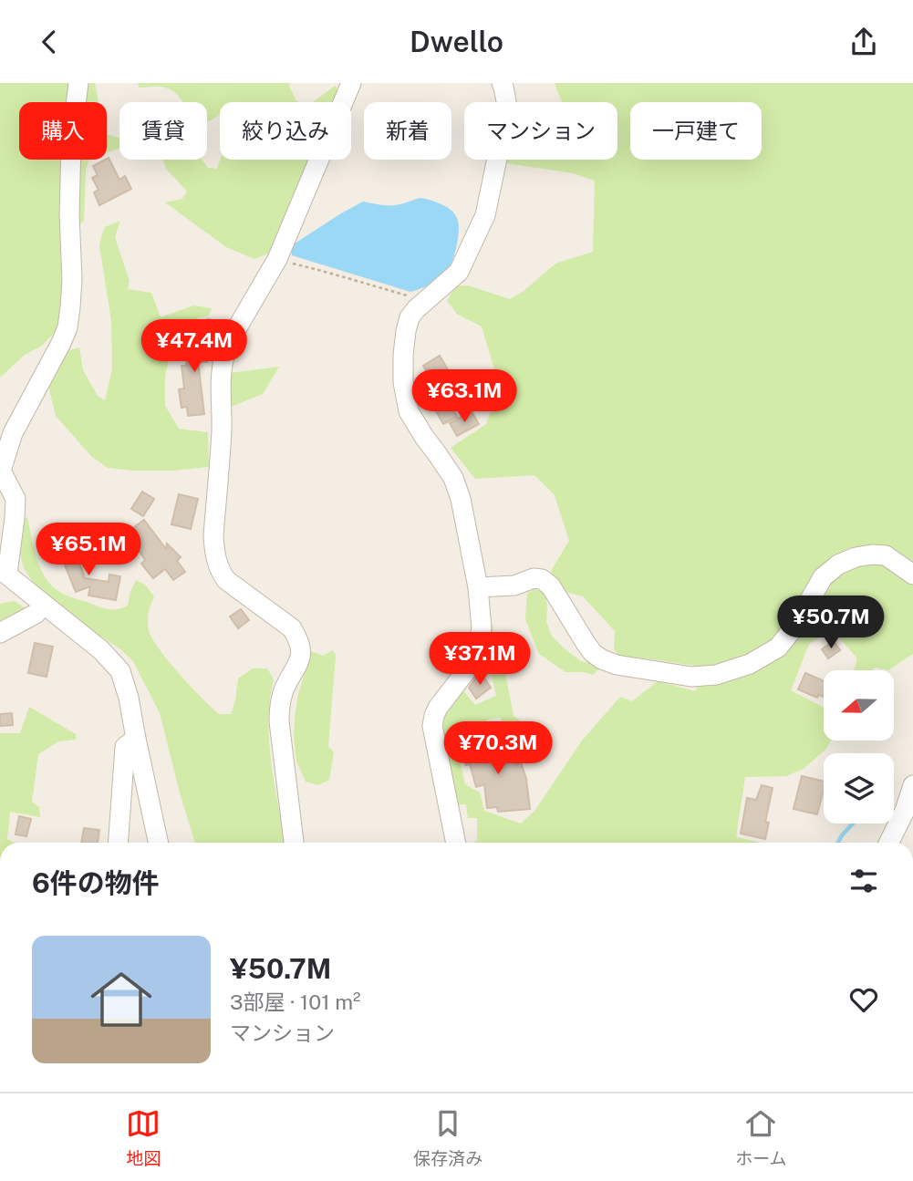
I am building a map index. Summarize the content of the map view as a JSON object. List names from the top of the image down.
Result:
{
  "north": "left",
  "page": {
    "header": "Dwello",
    "chip": [
      "購入",
      "賃貸",
      "絞り込み",
      "新着",
      "マンション",
      "一戸建て"
    ],
    "price": [
      "¥47.4M",
      "¥63.1M",
      "¥65.1M",
      "¥50.7M",
      "¥37.1M",
      "¥70.3M"
    ],
    "heading": "6件の物件",
    "list": [
      {
        "name": "¥50.7M",
        "note": "3部屋 · 101 m² · マンション"
      }
    ],
    "tabs": ["地図", "保存済み", "ホーム"]
  }
}
